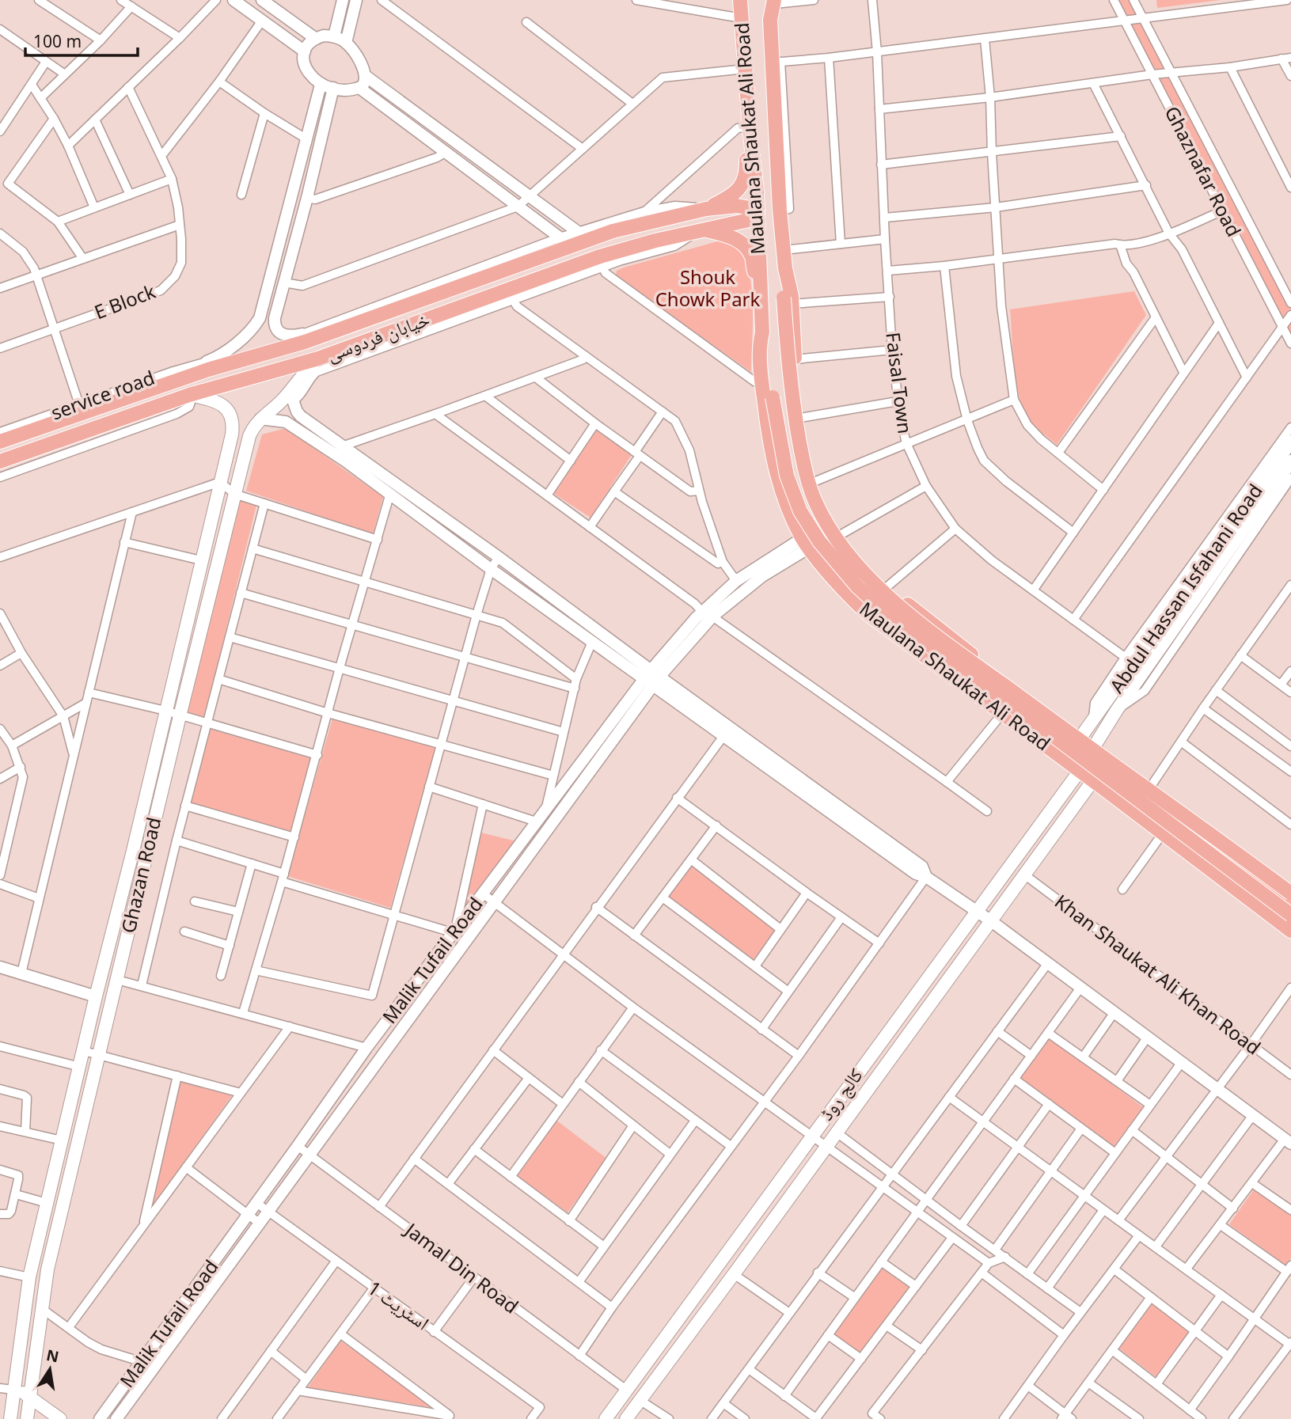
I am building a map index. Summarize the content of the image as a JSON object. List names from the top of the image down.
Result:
{
  "streets": {
    "main road": [
      "Maulana Shaukat Ali Road",
      "خیابان فردوسی",
      "Abdul Hassan Isfahani Road",
      "Ghazan Road",
      "کالج روڈ"
    ],
    "street": [
      "Ghaznafar Road",
      "E Block",
      "Faisal Town",
      "service road",
      "Malik Tufail Road",
      "Khan Shaukat Ali Khan Road",
      "Jamal Din Road",
      "اسٹریٹ 1"
    ]
  },
  "crossings": [
    ["Maulana Shaukat Ali Road", "خیابان فردوسی"],
    ["Maulana Shaukat Ali Road", "Abdul Hassan Isfahani Road"],
    ["Maulana Shaukat Ali Road", "Malik Tufail Road"],
    ["Maulana Shaukat Ali Road", "کالج روڈ"],
    ["خیابان فردوسی", "service road"],
    ["خیابان فردوسی", "Ghazan Road"],
    ["Faisal Town", "Abdul Hassan Isfahani Road"],
    ["Malik Tufail Road", "Jamal Din Road"],
    ["Malik Tufail Road", "اسٹریٹ 1"],
    ["Khan Shaukat Ali Khan Road", "کالج روڈ"],
    ["کالج روڈ", "Jamal Din Road"]
  ],
  "parks": ["Shouk Chowk Park"],
  "scale_bar": "100 m",
  "north": "top"
}
